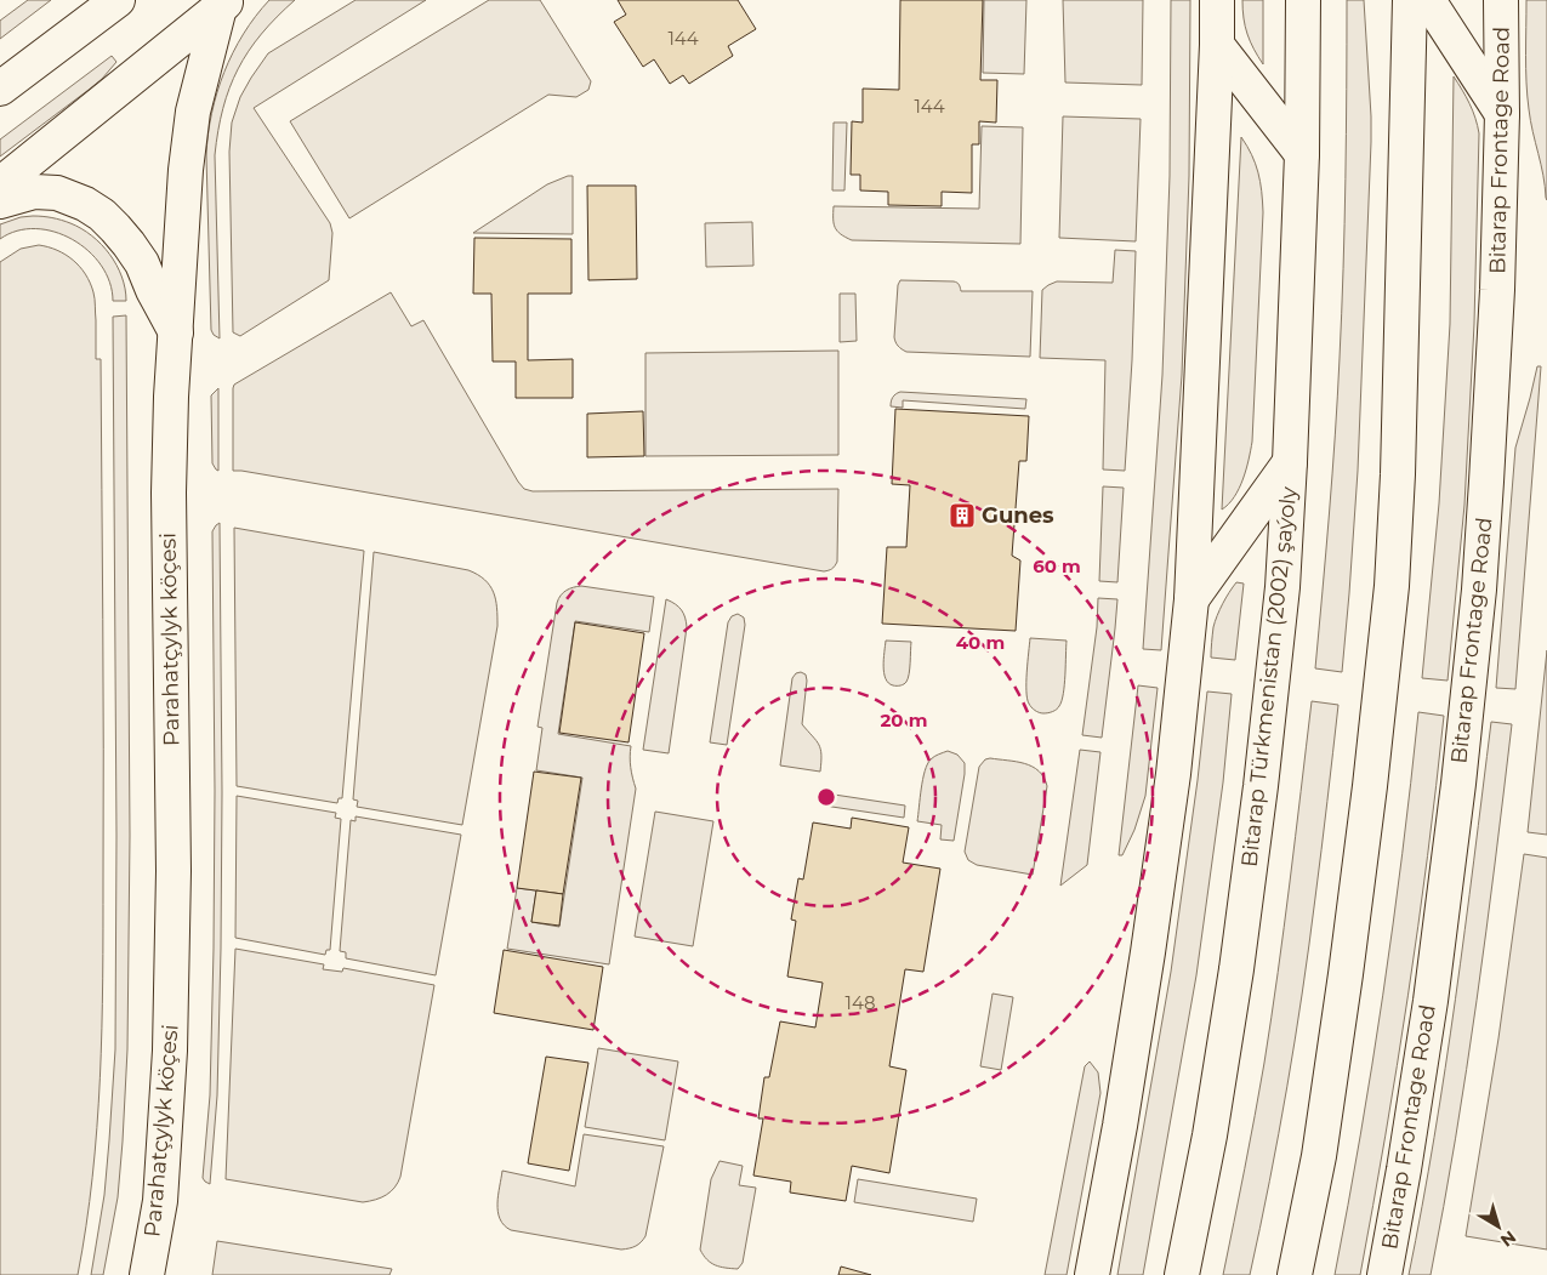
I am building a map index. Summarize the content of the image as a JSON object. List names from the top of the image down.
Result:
{
  "streets": {
    "street": ["Bitarap Frontage Road", "Parahatçylyk köçesi", "Bitarap Türkmenistan (2002) şaýoly"]
  },
  "places": {
    "building": ["Gunes"]
  },
  "house_numbers": ["144", "144", "148"],
  "north": "bottom right",
  "rings": ["60 m", "40 m", "20 m"]
}
